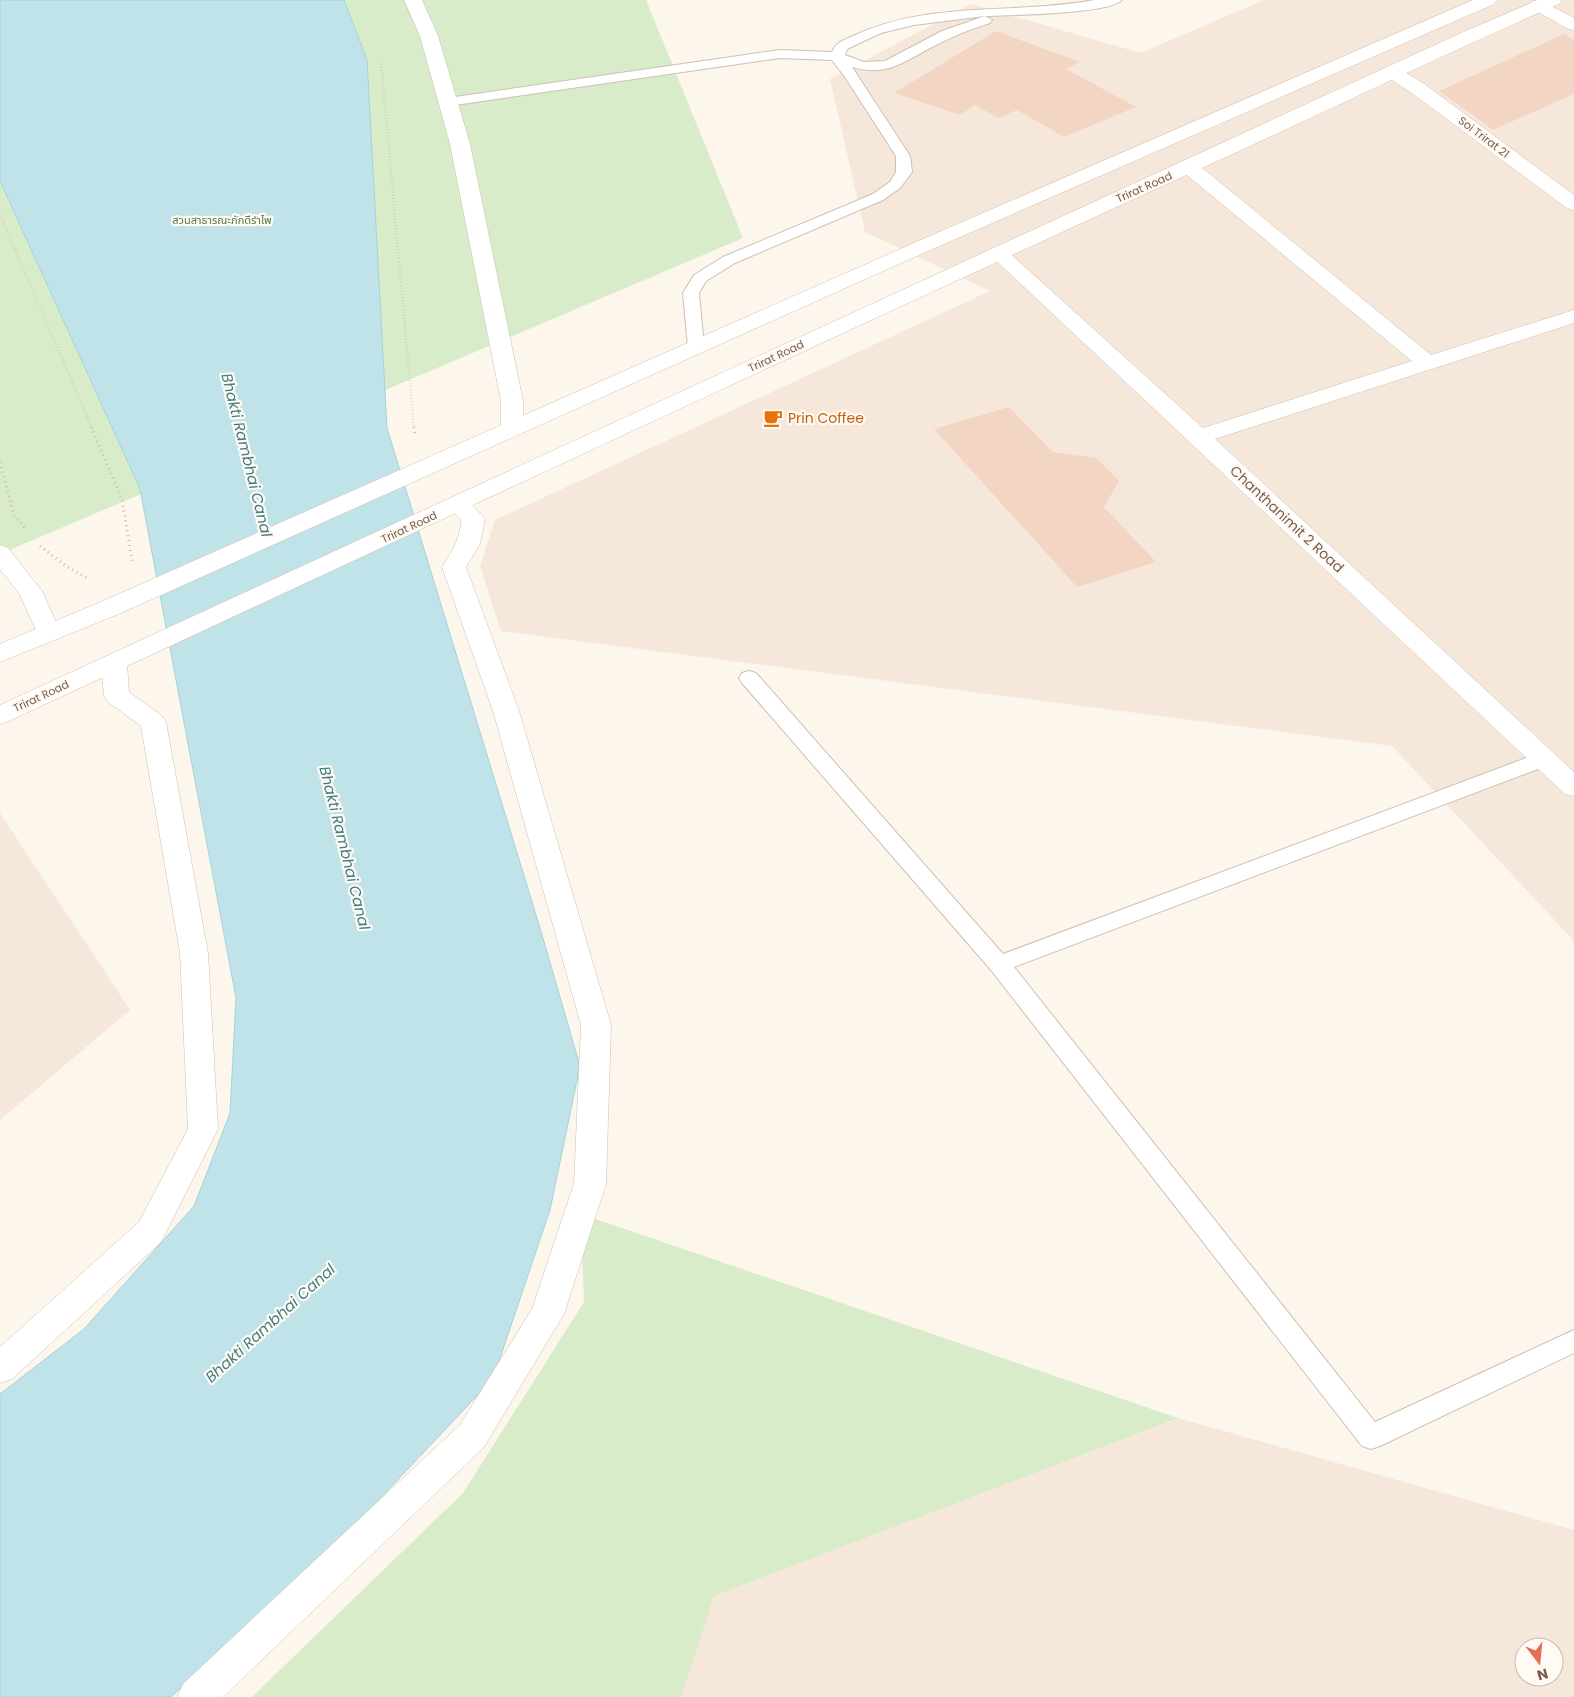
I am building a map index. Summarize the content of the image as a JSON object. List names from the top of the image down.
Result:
{
  "streets": {
    "street": ["Soi Trirat 21", "Trirat Road", "Chanthanimit 2 Road"]
  },
  "crossings": [
    ["Soi Trirat 21", "Trirat Road"],
    ["Trirat Road", "Chanthanimit 2 Road"]
  ],
  "water": ["Bhakti Rambhai Canal"],
  "parks": ["สวนสาธารณะภักดีรำไพ"],
  "places": {
    "cafe": ["Prin Coffee"]
  },
  "north": "bottom"
}
